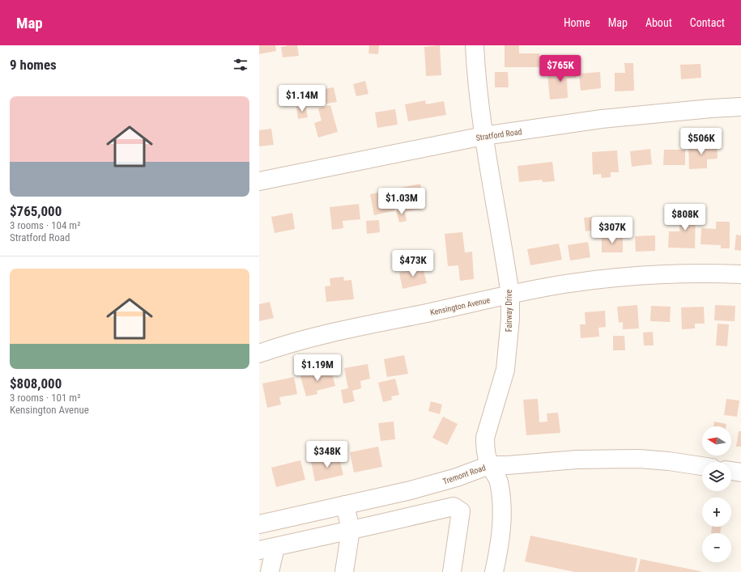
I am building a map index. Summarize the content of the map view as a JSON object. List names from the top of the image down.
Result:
{
  "streets": {
    "street": [
      "Stratford Road",
      "Kensington Avenue",
      "Fairway Drive",
      "Tremont Road"
    ]
  },
  "crossings": [
    ["Stratford Road", "Fairway Drive"],
    ["Kensington Avenue", "Fairway Drive"],
    ["Fairway Drive", "Tremont Road"]
  ],
  "north": "left",
  "page": {
    "header": "Map",
    "nav": [
      "Home",
      "Map",
      "About",
      "Contact"
    ],
    "heading": "9 homes",
    "price": [
      "$765K",
      "$1.14M",
      "$506K",
      "$1.03M",
      "$808K",
      "$307K",
      "$473K",
      "$1.19M",
      "$348K"
    ],
    "list": [
      {
        "name": "$765,000",
        "note": "3 rooms · 104 m² · Stratford Road"
      },
      {
        "name": "$808,000",
        "note": "3 rooms · 101 m² · Kensington Avenue"
      }
    ],
    "map_buttons": ["+", "−"]
  }
}
